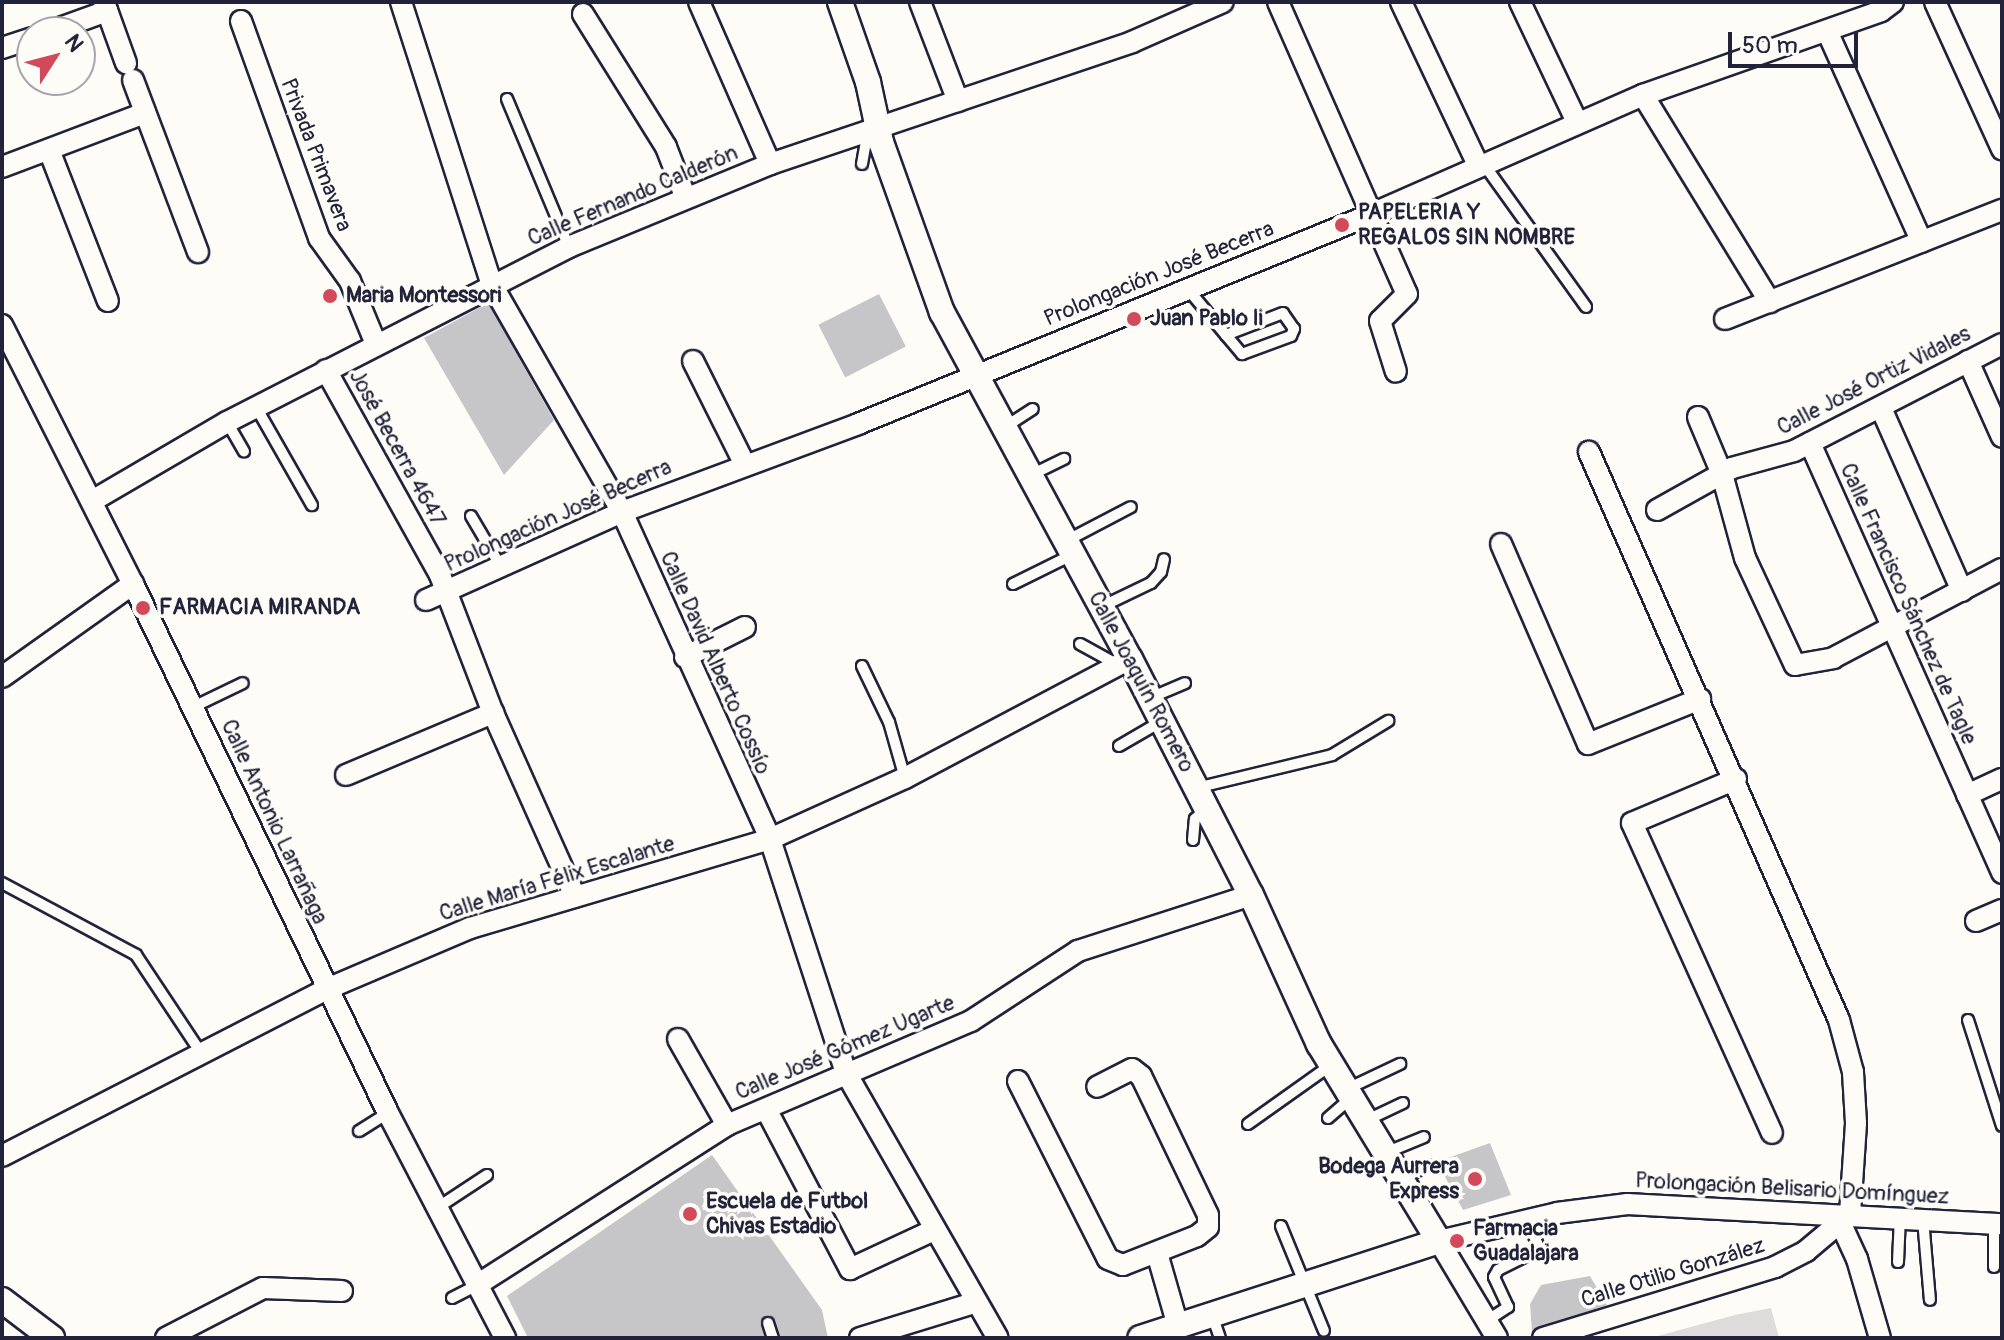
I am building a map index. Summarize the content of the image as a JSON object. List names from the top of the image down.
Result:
{
  "streets": {
    "street": [
      "Privada Primavera",
      "Calle Fernando Calderón",
      "Prolongación José Becerra",
      "Calle José Ortiz Vidales",
      "José Becerra 4647",
      "Calle Francisco Sánchez de Tagle",
      "Calle David Alberto Cossío",
      "Calle Joaquín Romero",
      "Calle Antonio Larrañaga",
      "Calle María Félix Escalante",
      "Calle José Gómez Ugarte",
      "Prolongación Belisario Domínguez",
      "Calle Otilio González"
    ]
  },
  "crossings": [
    ["Privada Primavera", "Calle Fernando Calderón"],
    ["Calle Fernando Calderón", "José Becerra 4647"],
    ["Calle Fernando Calderón", "Calle David Alberto Cossío"],
    ["Calle Fernando Calderón", "Calle Joaquín Romero"],
    ["Calle Fernando Calderón", "Calle Antonio Larrañaga"],
    ["Prolongación José Becerra", "José Becerra 4647"],
    ["Prolongación José Becerra", "Calle David Alberto Cossío"],
    ["Prolongación José Becerra", "Calle Joaquín Romero"],
    ["Calle José Ortiz Vidales", "Calle Francisco Sánchez de Tagle"],
    ["José Becerra 4647", "Calle María Félix Escalante"],
    ["Calle David Alberto Cossío", "Calle María Félix Escalante"],
    ["Calle David Alberto Cossío", "Calle José Gómez Ugarte"],
    ["Calle Joaquín Romero", "Calle María Félix Escalante"],
    ["Calle Joaquín Romero", "Calle José Gómez Ugarte"],
    ["Calle Joaquín Romero", "Prolongación Belisario Domínguez"],
    ["Calle Antonio Larrañaga", "Calle María Félix Escalante"],
    ["Calle Antonio Larrañaga", "Calle José Gómez Ugarte"],
    ["Prolongación Belisario Domínguez", "Calle Otilio González"]
  ],
  "places": [
    "PAPELERIA Y REGALOS SIN NOMBRE",
    "Maria Montessori",
    "Juan Pablo Ii",
    "FARMACIA MIRANDA",
    "Bodega Aurrera Express",
    "Escuela de Futbol Chivas Estadio",
    "Farmacia Guadalajara"
  ],
  "scale_bar": "50 m",
  "north": "top right"
}
